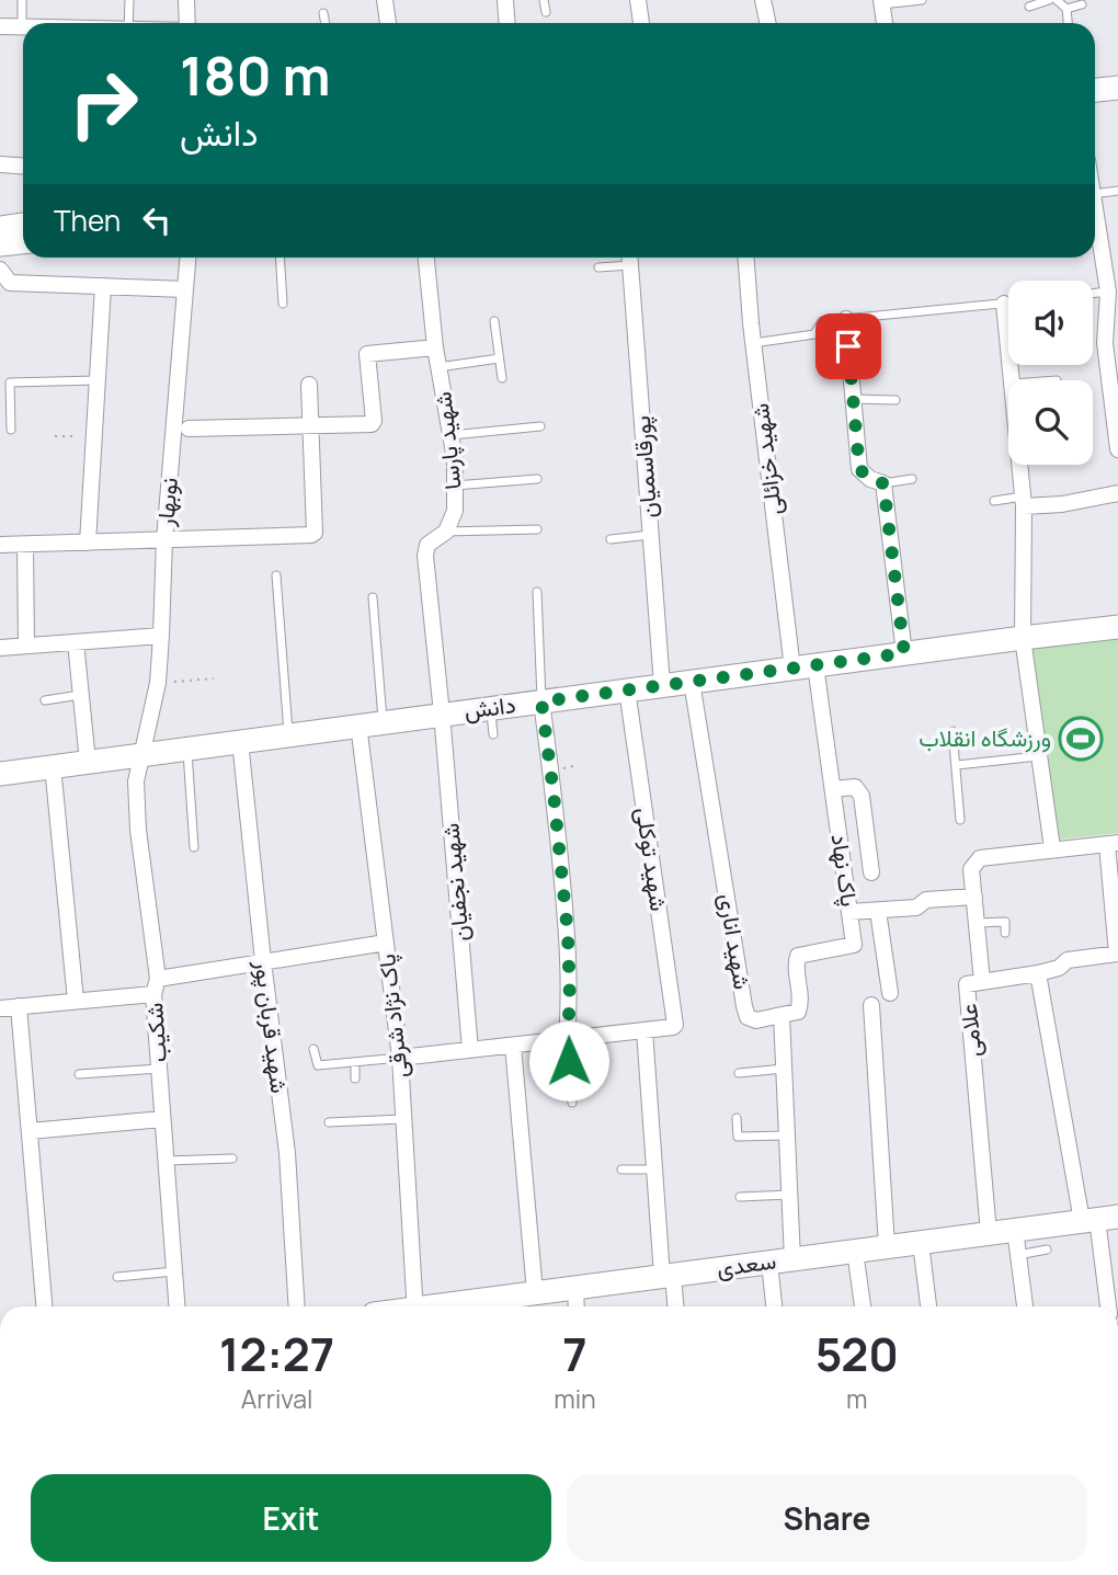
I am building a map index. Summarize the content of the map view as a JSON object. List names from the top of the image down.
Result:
{
  "streets": {
    "street": [
      "شهید پارسا",
      "شهید خزائلی",
      "پورقاسمیان",
      "نوبهار",
      "دانش",
      "شهید توکلی",
      "پاک نهاد",
      "شهید نجفیان",
      "شهید اناری",
      "پاک نژاد شرقی",
      "شهید قربان پور",
      "علامی",
      "شکیب",
      "سعدی"
    ]
  },
  "crossings": [
    ["شهید پارسا", "دانش"],
    ["شهید پارسا", "شهید نجفیان"],
    ["شهید خزائلی", "دانش"],
    ["شهید خزائلی", "پاک نهاد"],
    ["پورقاسمیان", "دانش"],
    ["نوبهار", "دانش"],
    ["نوبهار", "شکیب"],
    ["دانش", "شهید توکلی"],
    ["دانش", "پاک نهاد"],
    ["دانش", "شهید نجفیان"],
    ["دانش", "شهید اناری"],
    ["دانش", "پاک نژاد شرقی"],
    ["دانش", "شهید قربان پور"],
    ["دانش", "شکیب"],
    ["پاک نهاد", "شهید اناری"],
    ["علامی", "سعدی"]
  ],
  "places": {
    "sports": ["ورزشگاه انقلاب"]
  },
  "page": {
    "turn": ["180 m", "دانش"],
    "then": "Then",
    "eta": [
      "12:27",
      "Arrival",
      "7",
      "min",
      "520",
      "m"
    ],
    "buttons": ["Exit", "Share"]
  }
}
